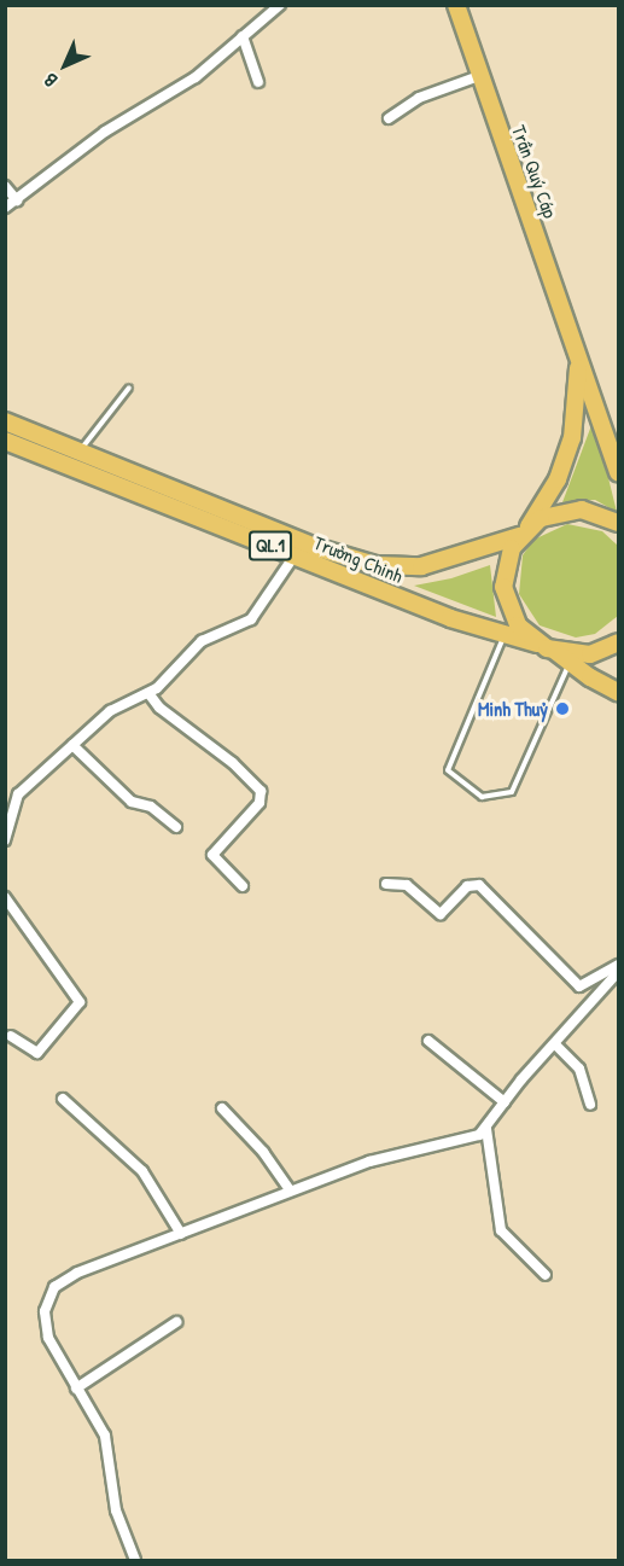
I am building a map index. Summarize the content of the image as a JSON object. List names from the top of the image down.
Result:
{
  "streets": {
    "main road": ["Trần Quý Cáp", "QL.1", "Trường Chinh"]
  },
  "crossings": [
    ["Trần Quý Cáp", "QL.1"],
    ["Trần Quý Cáp", "Trường Chinh"],
    ["QL.1", "Trường Chinh"]
  ],
  "places": ["Minh Thuỷ"],
  "north": "bottom left"
}
